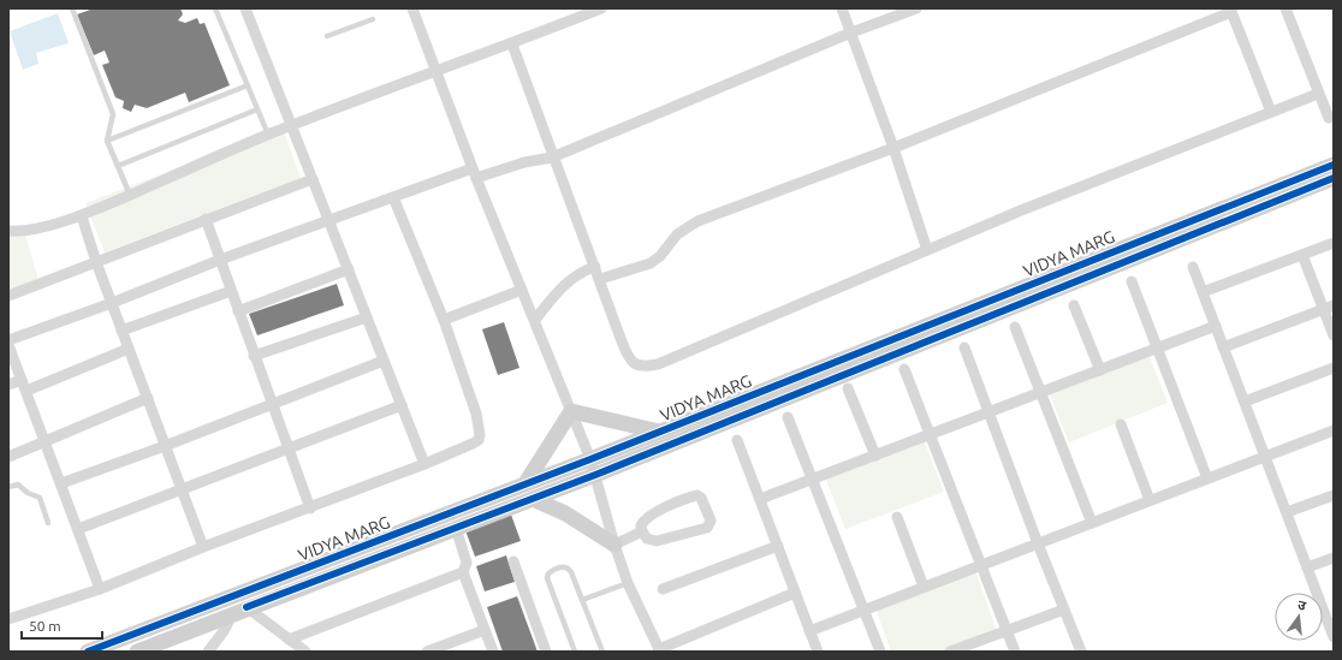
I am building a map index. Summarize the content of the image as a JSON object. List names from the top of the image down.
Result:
{
  "streets": {
    "main road": ["VIDYA MARG"]
  },
  "scale_bar": "50 m",
  "north": "top"
}
